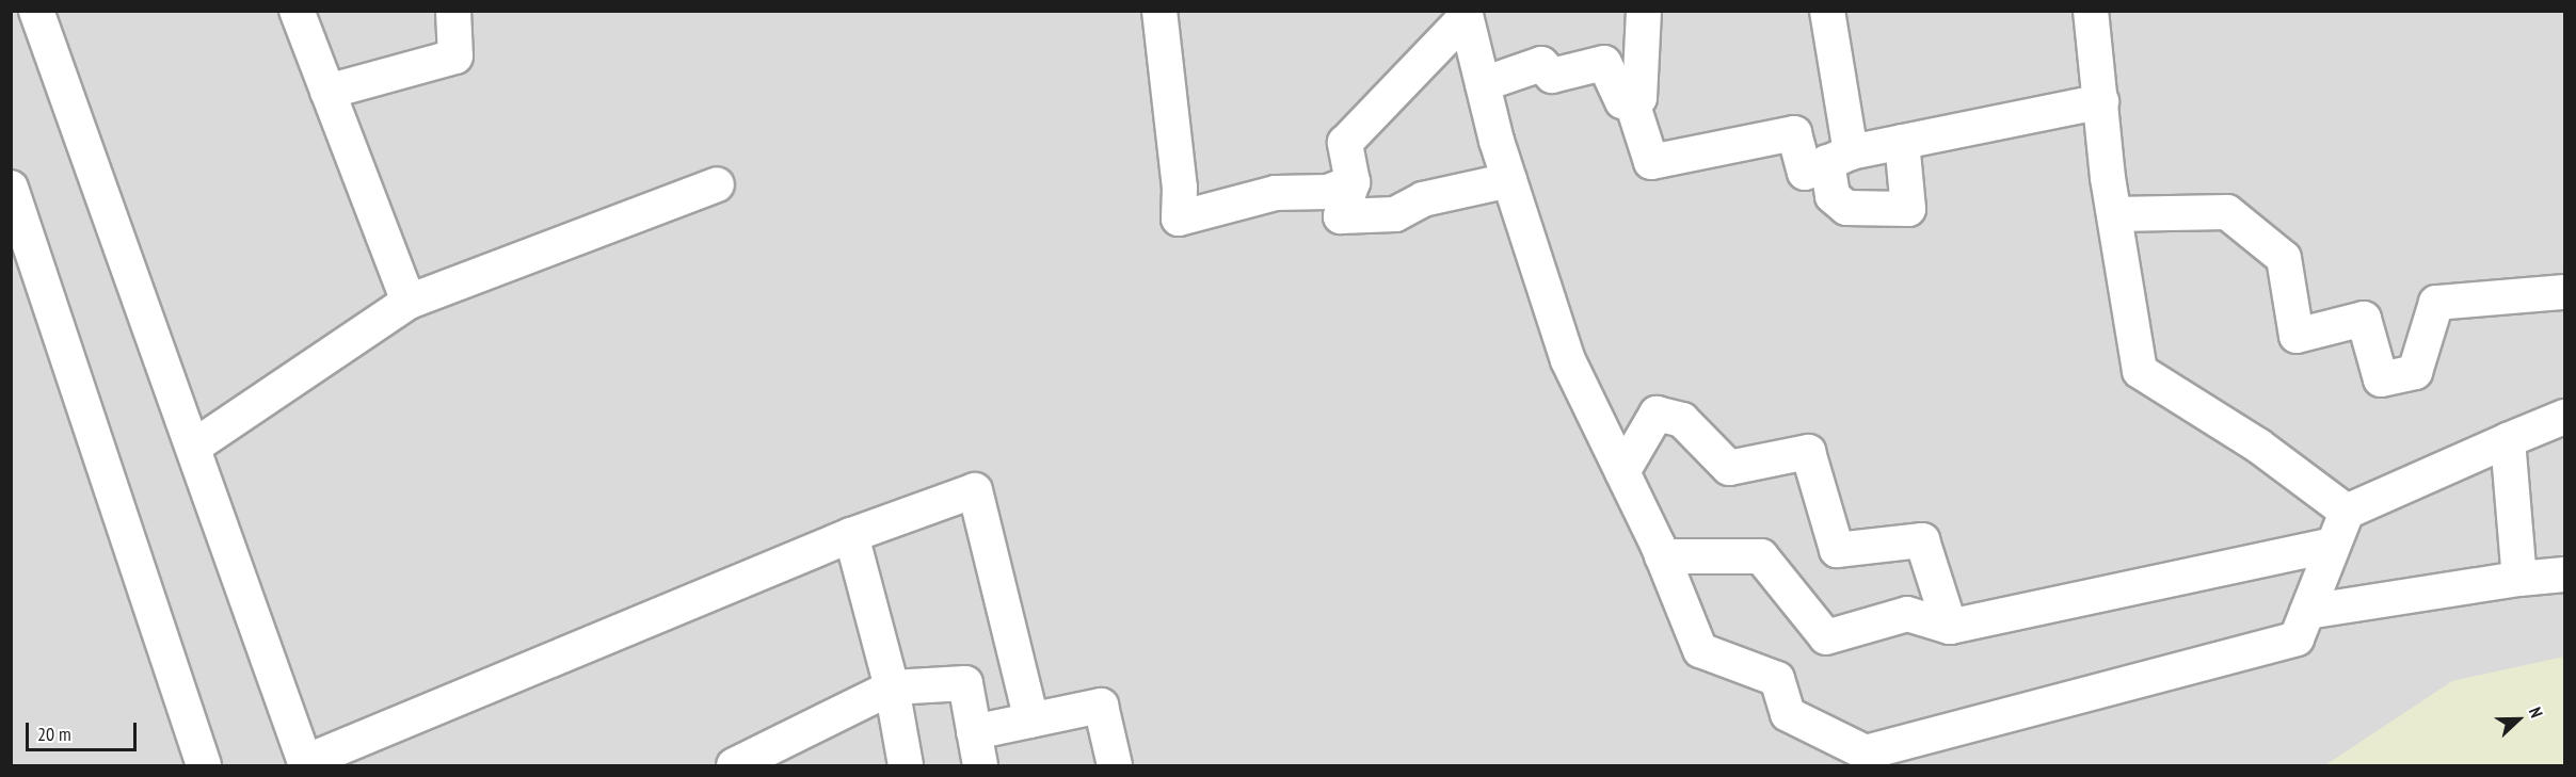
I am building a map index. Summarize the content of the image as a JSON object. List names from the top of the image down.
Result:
{
  "scale_bar": "20 m",
  "north": "right"
}
